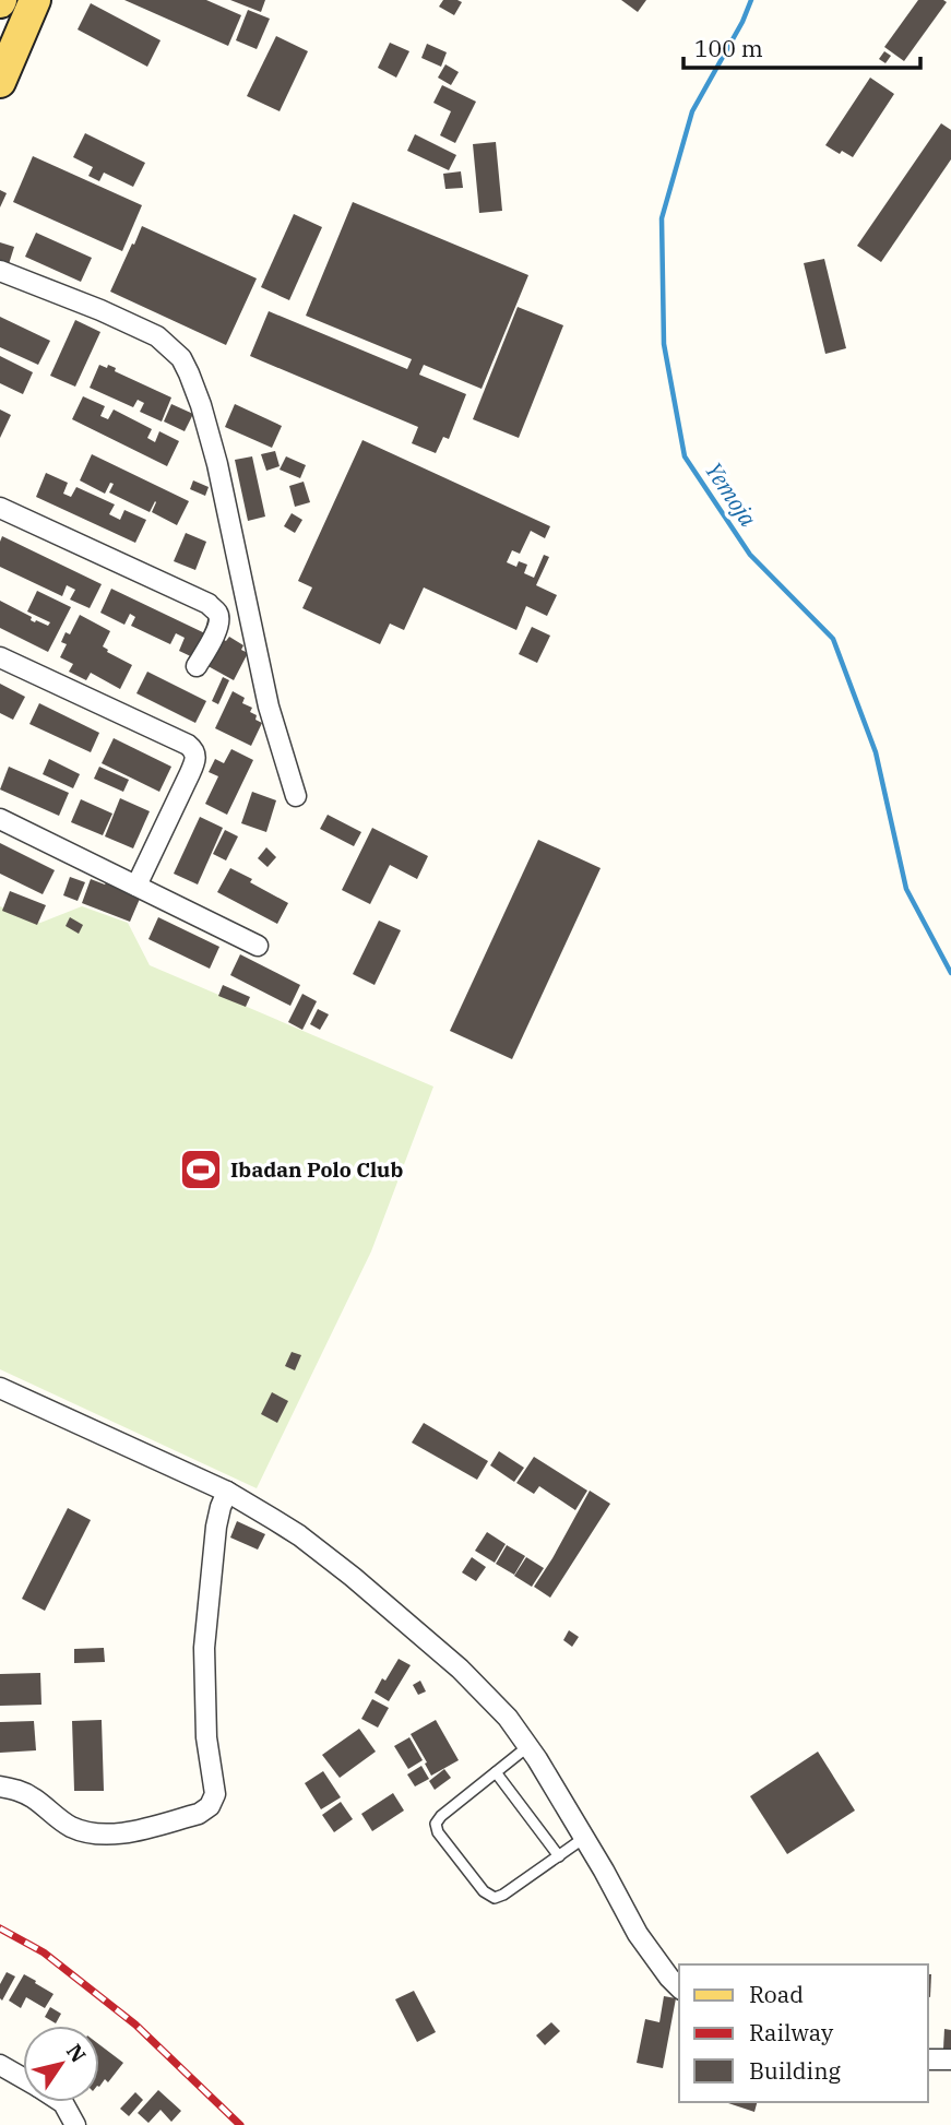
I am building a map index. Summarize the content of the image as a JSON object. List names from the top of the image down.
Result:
{
  "water": ["Yemoja"],
  "places": {
    "sports": ["Ibadan Polo Club"]
  },
  "legend": ["Road", "Railway", "Building"],
  "scale_bar": "100 m",
  "north": "top right"
}
